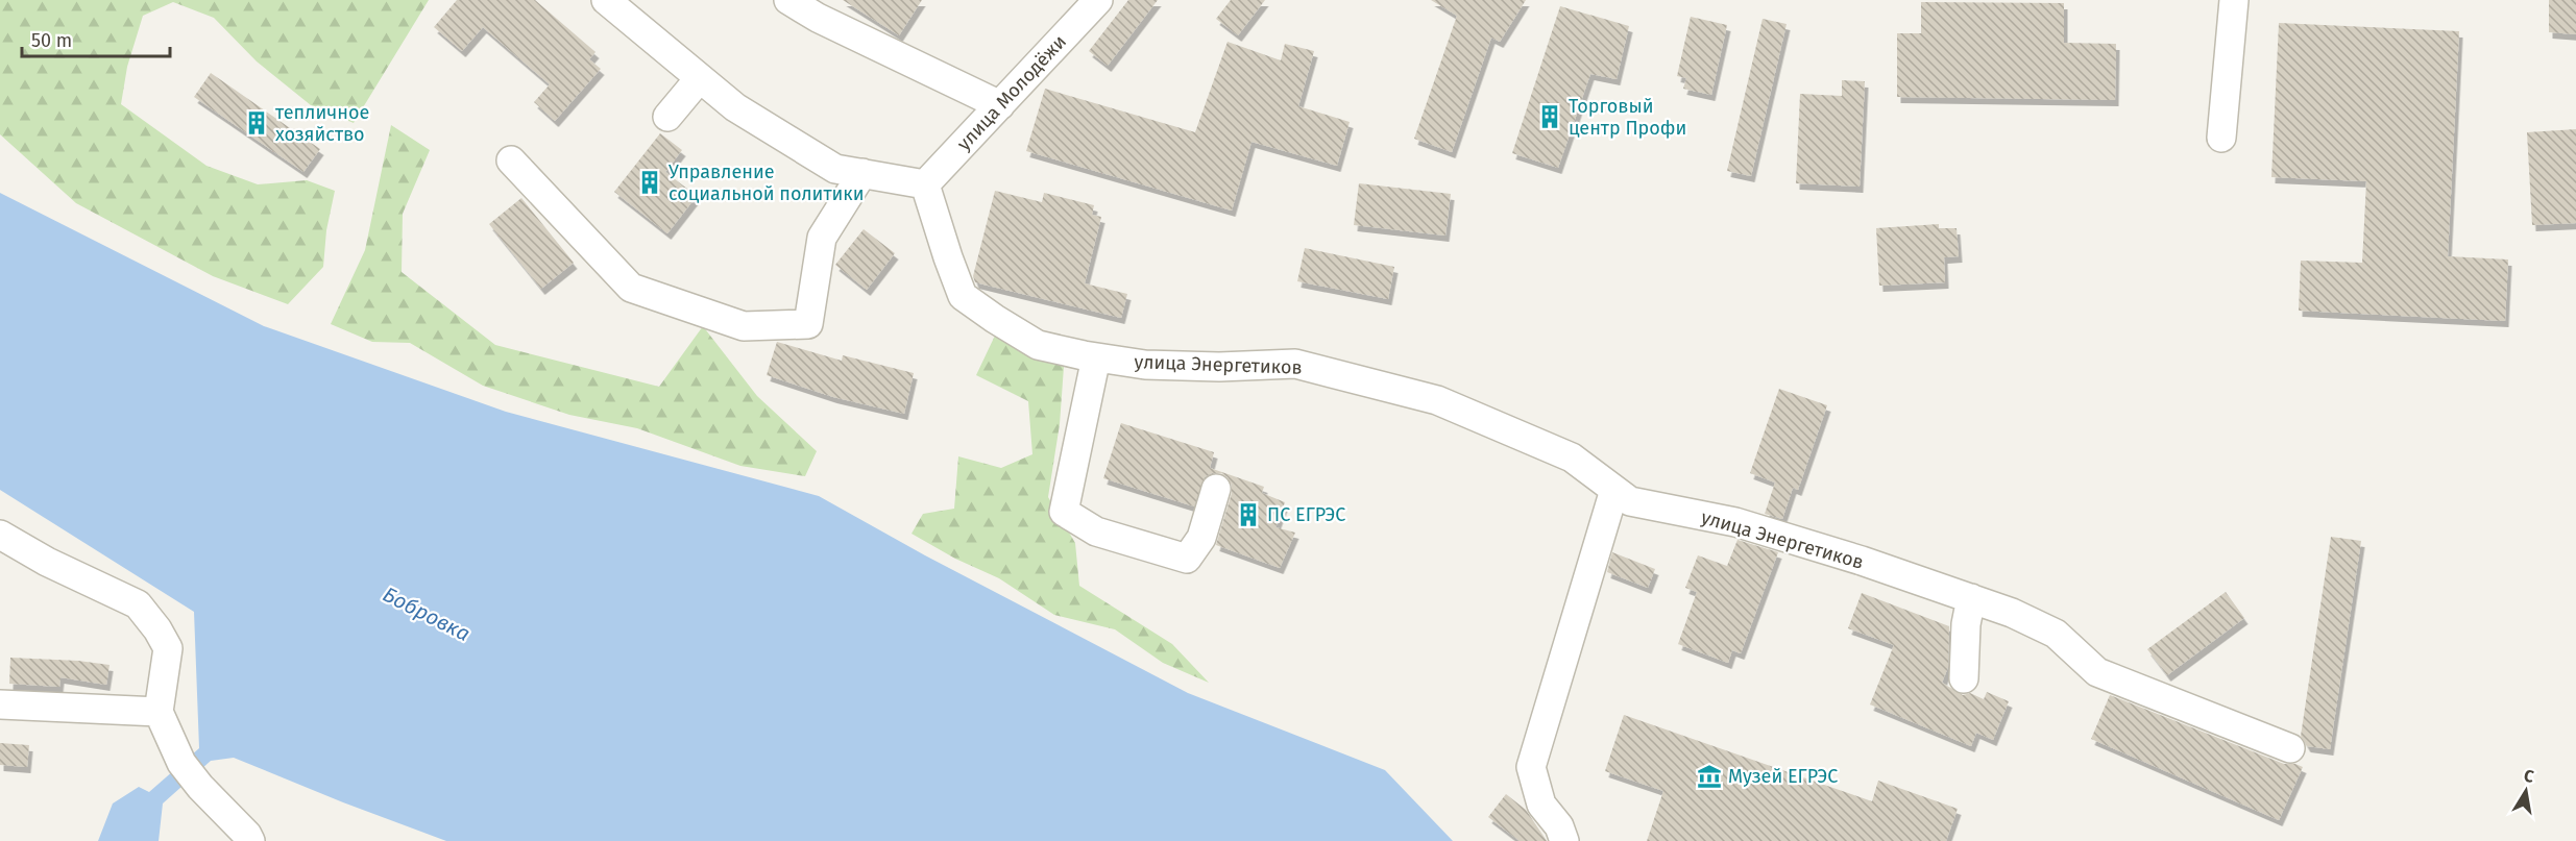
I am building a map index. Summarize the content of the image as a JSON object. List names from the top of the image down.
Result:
{
  "streets": {
    "street": ["улица Молодёжи", "улица Энергетиков"]
  },
  "crossings": [
    ["улица Молодёжи", "улица Энергетиков"]
  ],
  "water": ["Бобровка"],
  "places": {
    "building": [
      "Торговый центр Профи",
      "тепличное хозяйство",
      "Управление социальной политики",
      "ПС ЕГРЭС"
    ],
    "museum": ["Музей ЕГРЭС"]
  },
  "scale_bar": "50 m",
  "north": "top"
}
